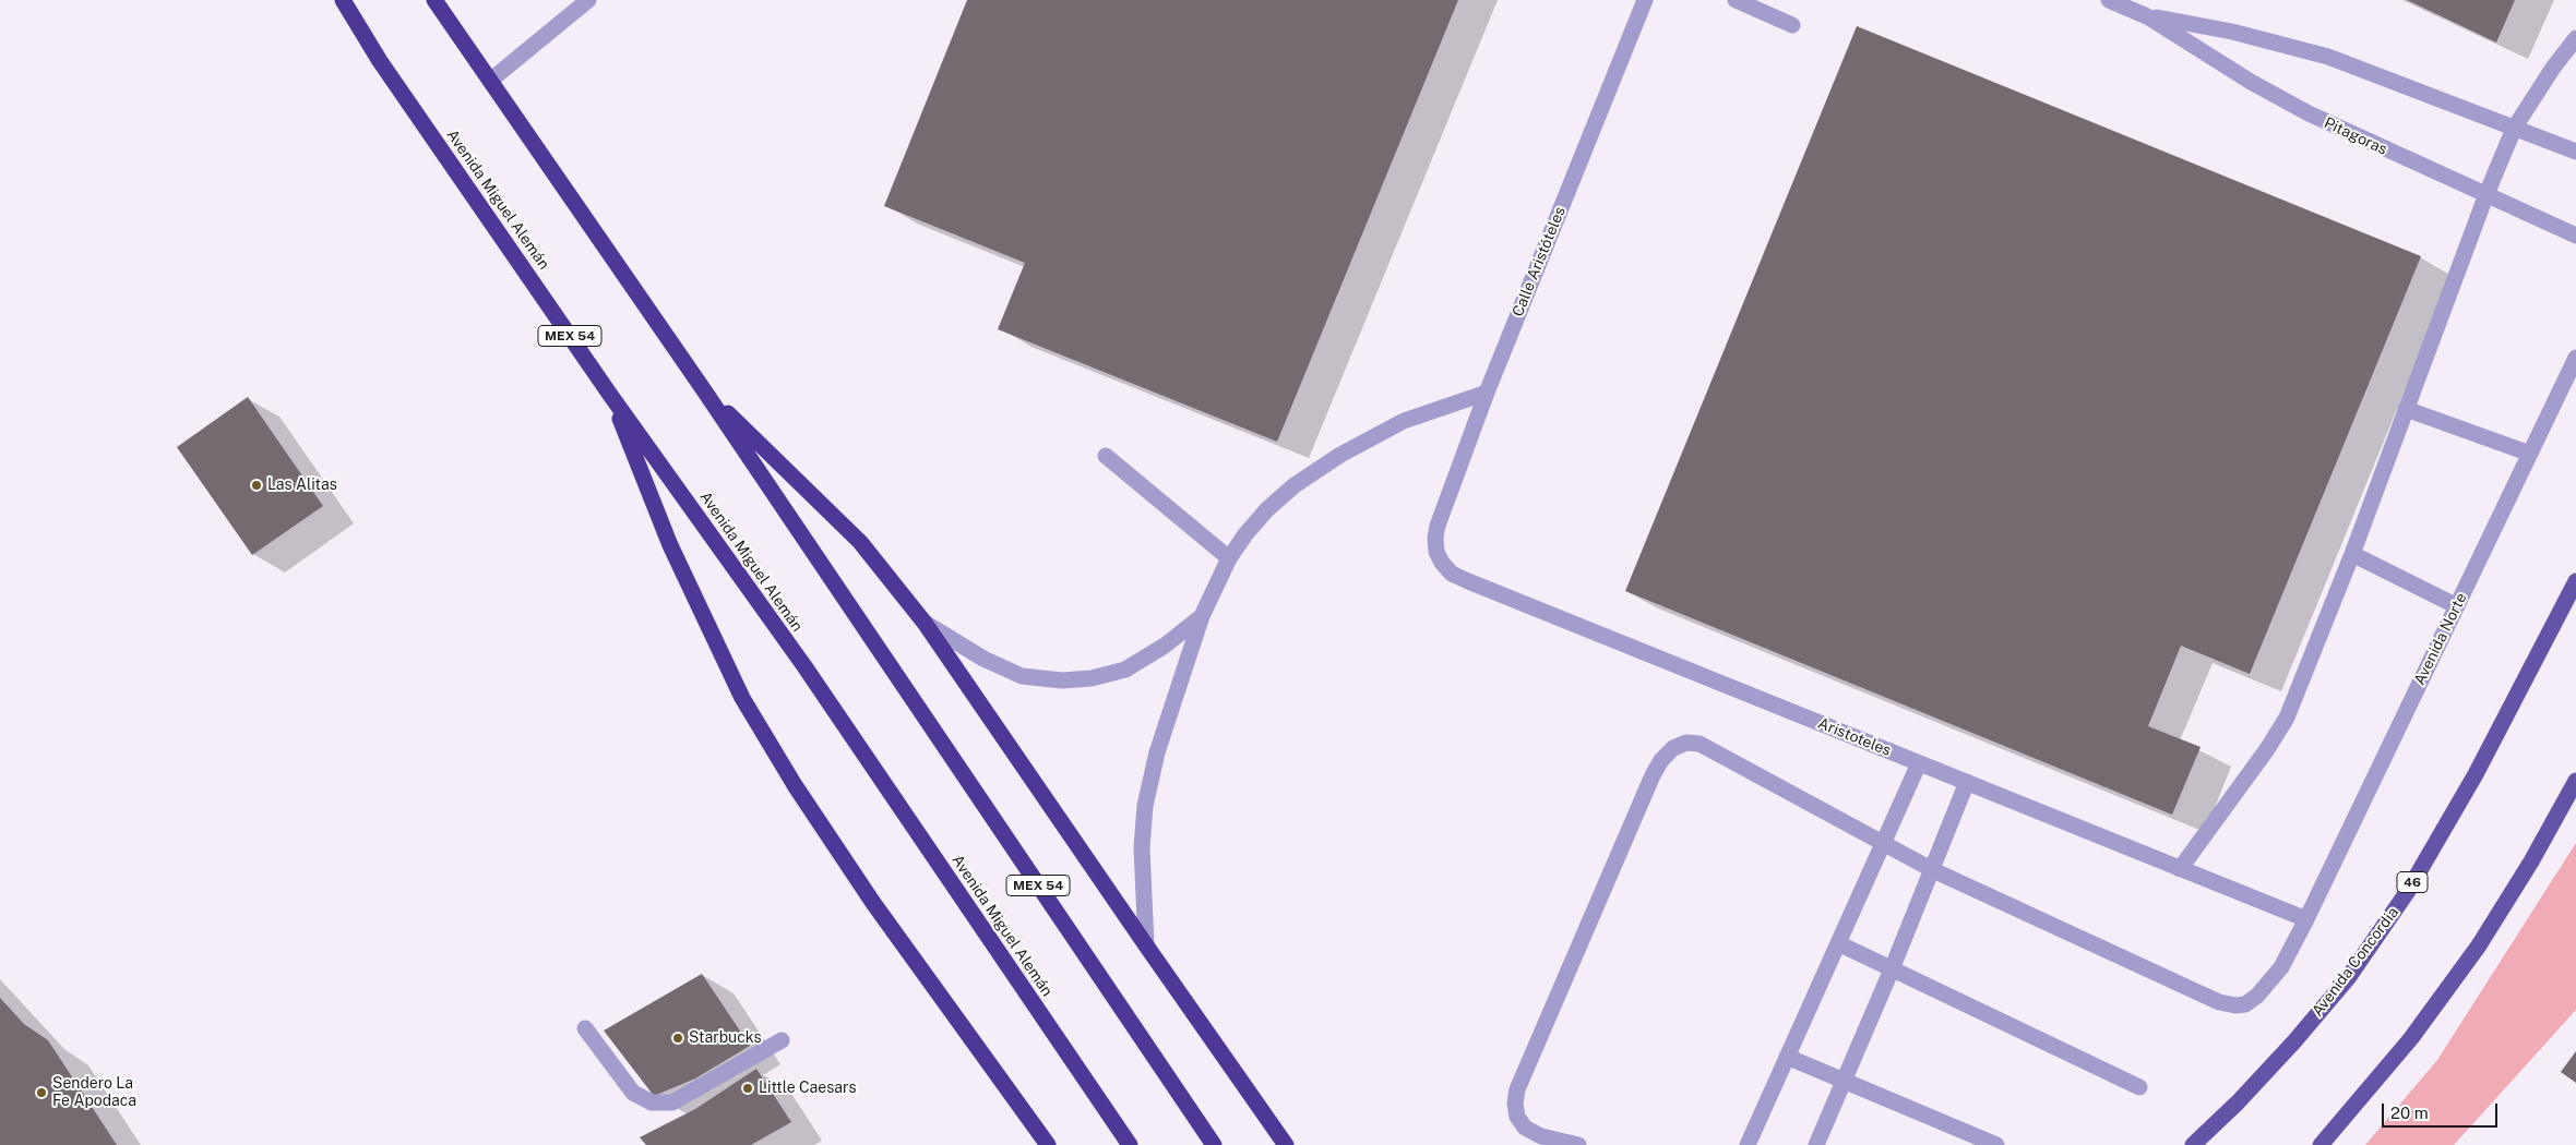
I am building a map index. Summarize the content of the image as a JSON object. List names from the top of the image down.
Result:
{
  "streets": {
    "highway": ["Avenida Miguel Alemán", "MEX 54"],
    "main road": ["46", "Avenida Concordia"],
    "lane": [
      "Pitagoras",
      "Calle Aristóteles",
      "Avenida Norte",
      "Aristoteles"
    ]
  },
  "crossings": [
    ["Calle Aristóteles", "Aristoteles"],
    ["Avenida Norte", "Aristoteles"]
  ],
  "places": [
    "Las Alitas",
    "Starbucks",
    "Little Caesars",
    "Sendero La Fe Apodaca"
  ],
  "scale_bar": "20 m"
}
